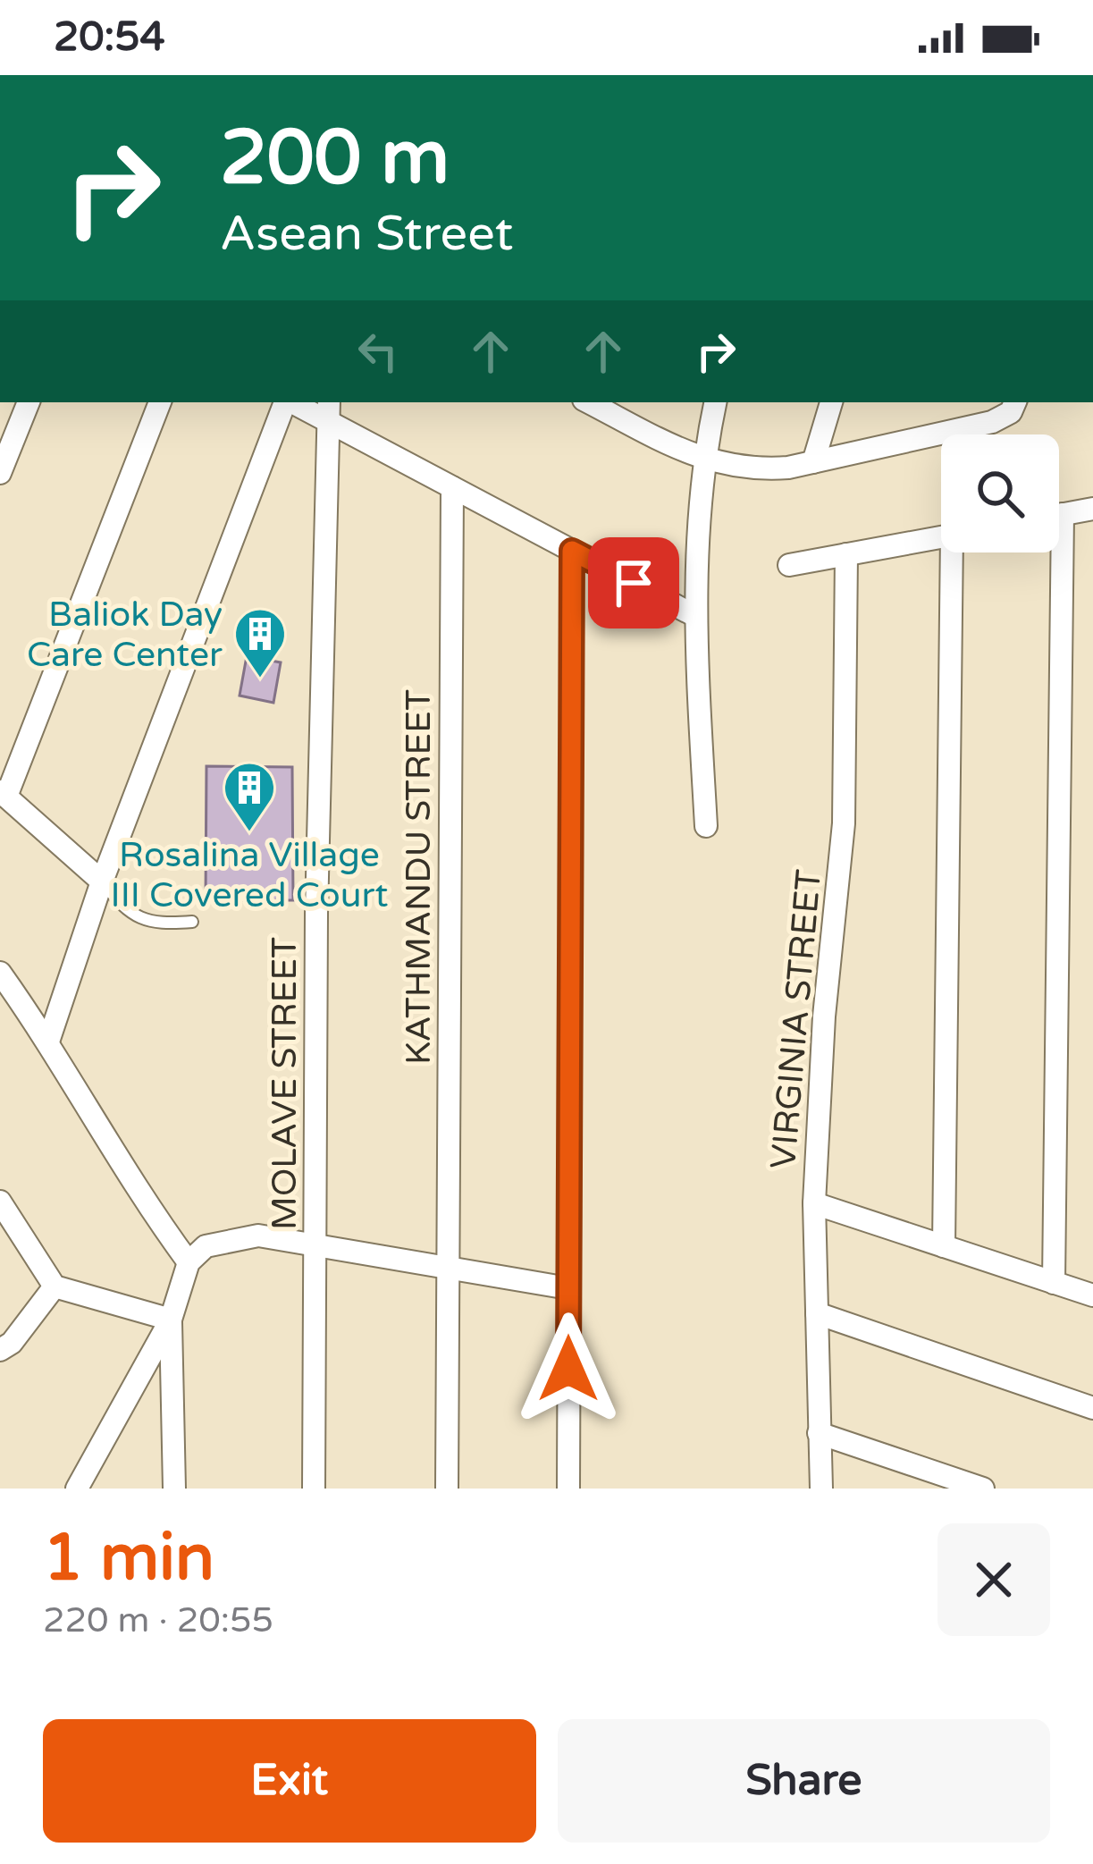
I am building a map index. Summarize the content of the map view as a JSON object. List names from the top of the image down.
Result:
{
  "streets": {
    "street": ["KATHMANDU STREET", "VIRGINIA STREET", "MOLAVE STREET"]
  },
  "places": {
    "building": ["Baliok Day Care Center", "Rosalina Village III Covered Court"]
  },
  "page": {
    "status": "20:54",
    "turn": ["200 m", "Asean Street"],
    "heading": ["1 min", "220 m · 20:55"],
    "buttons": ["Exit", "Share"]
  }
}
